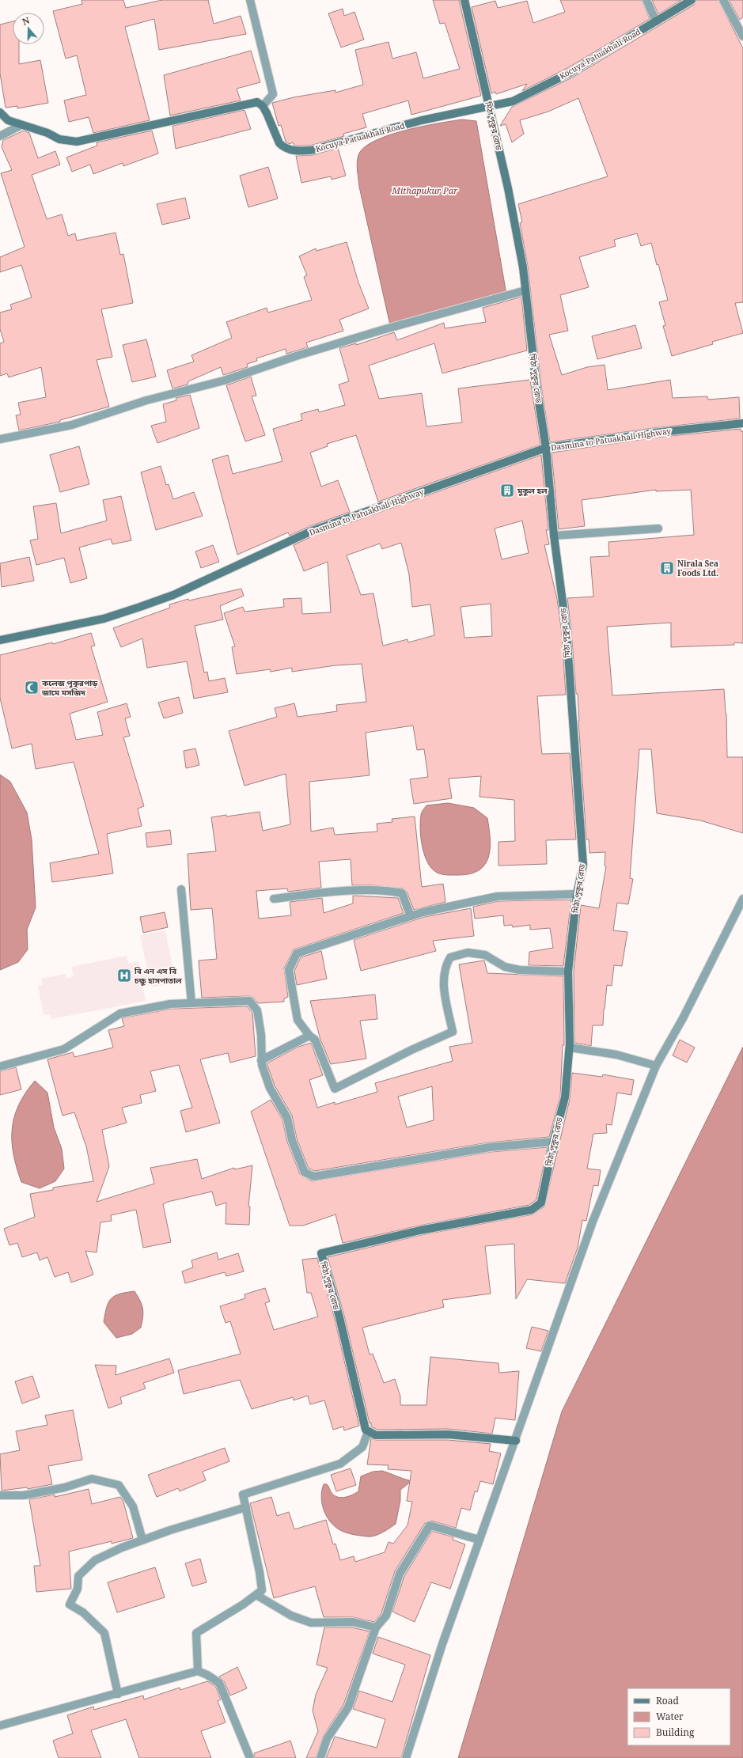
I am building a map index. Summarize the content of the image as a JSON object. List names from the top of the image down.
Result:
{
  "streets": {
    "street": ["Kocuya-Patuakhali Road", "মিঠা পুকুর রোড", "Dasmina to Patuakhali Highway"]
  },
  "crossings": [
    ["Kocuya-Patuakhali Road", "মিঠা পুকুর রোড"],
    ["মিঠা পুকুর রোড", "Dasmina to Patuakhali Highway"]
  ],
  "water": ["Mithapukur Par"],
  "places": {
    "building": ["মুকুল হল", "Nirala Sea Foods Ltd."],
    "mosque": ["কলেজ পুকুরপাড় জামে মসজিদ"],
    "hospital": ["বি এন এস বি চক্ষু হাসপাতাল"]
  },
  "legend": ["Road", "Water", "Building"],
  "north": "top"
}
